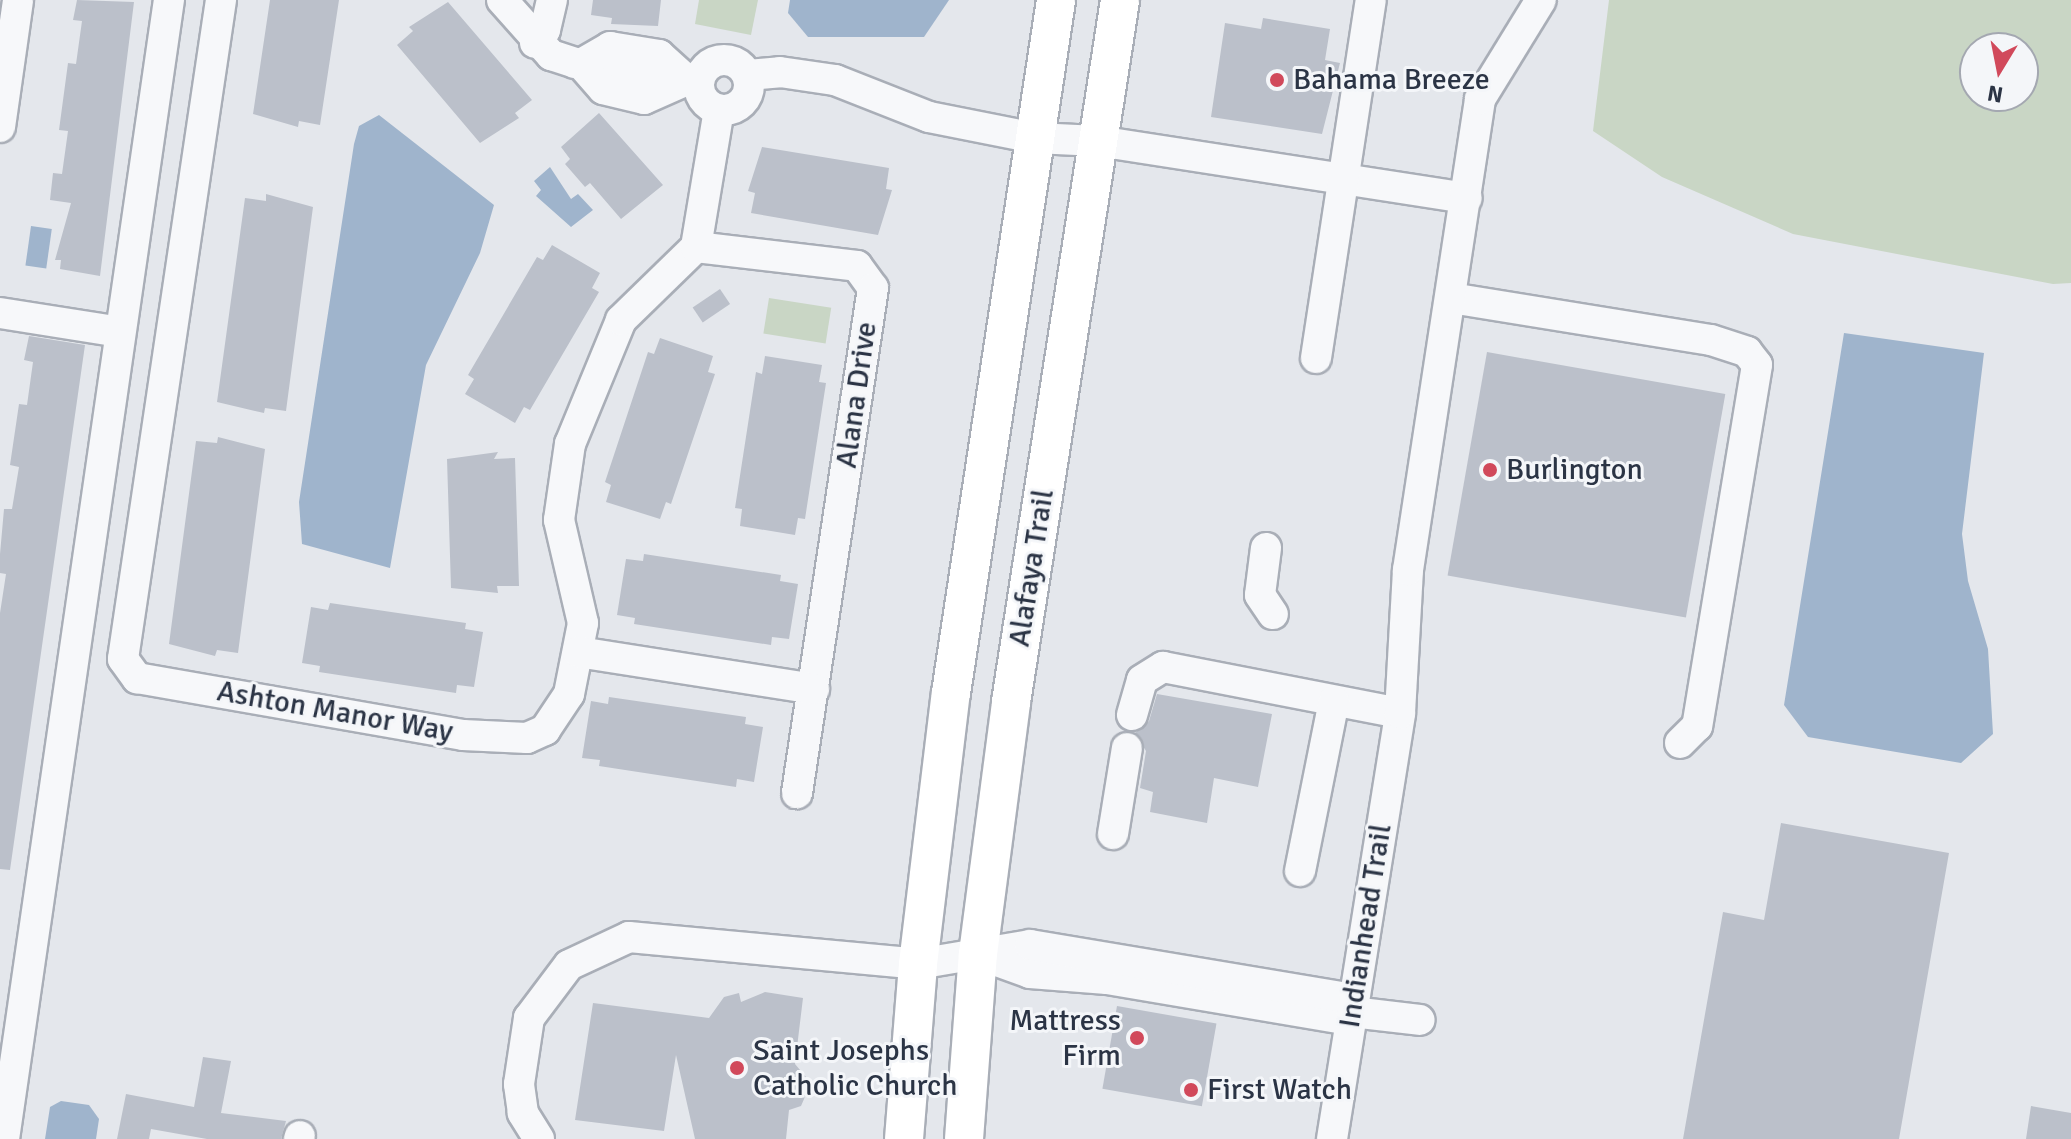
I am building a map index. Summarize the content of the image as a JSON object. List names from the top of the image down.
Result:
{
  "streets": {
    "main road": ["Alafaya Trail"],
    "street": ["Alana Drive", "Ashton Manor Way", "Indianhead Trail"]
  },
  "crossings": [
    ["Alana Drive", "Ashton Manor Way"]
  ],
  "places": [
    "Bahama Breeze",
    "Burlington",
    "Mattress Firm",
    "Saint Josephs Catholic Church",
    "First Watch"
  ],
  "north": "bottom"
}
